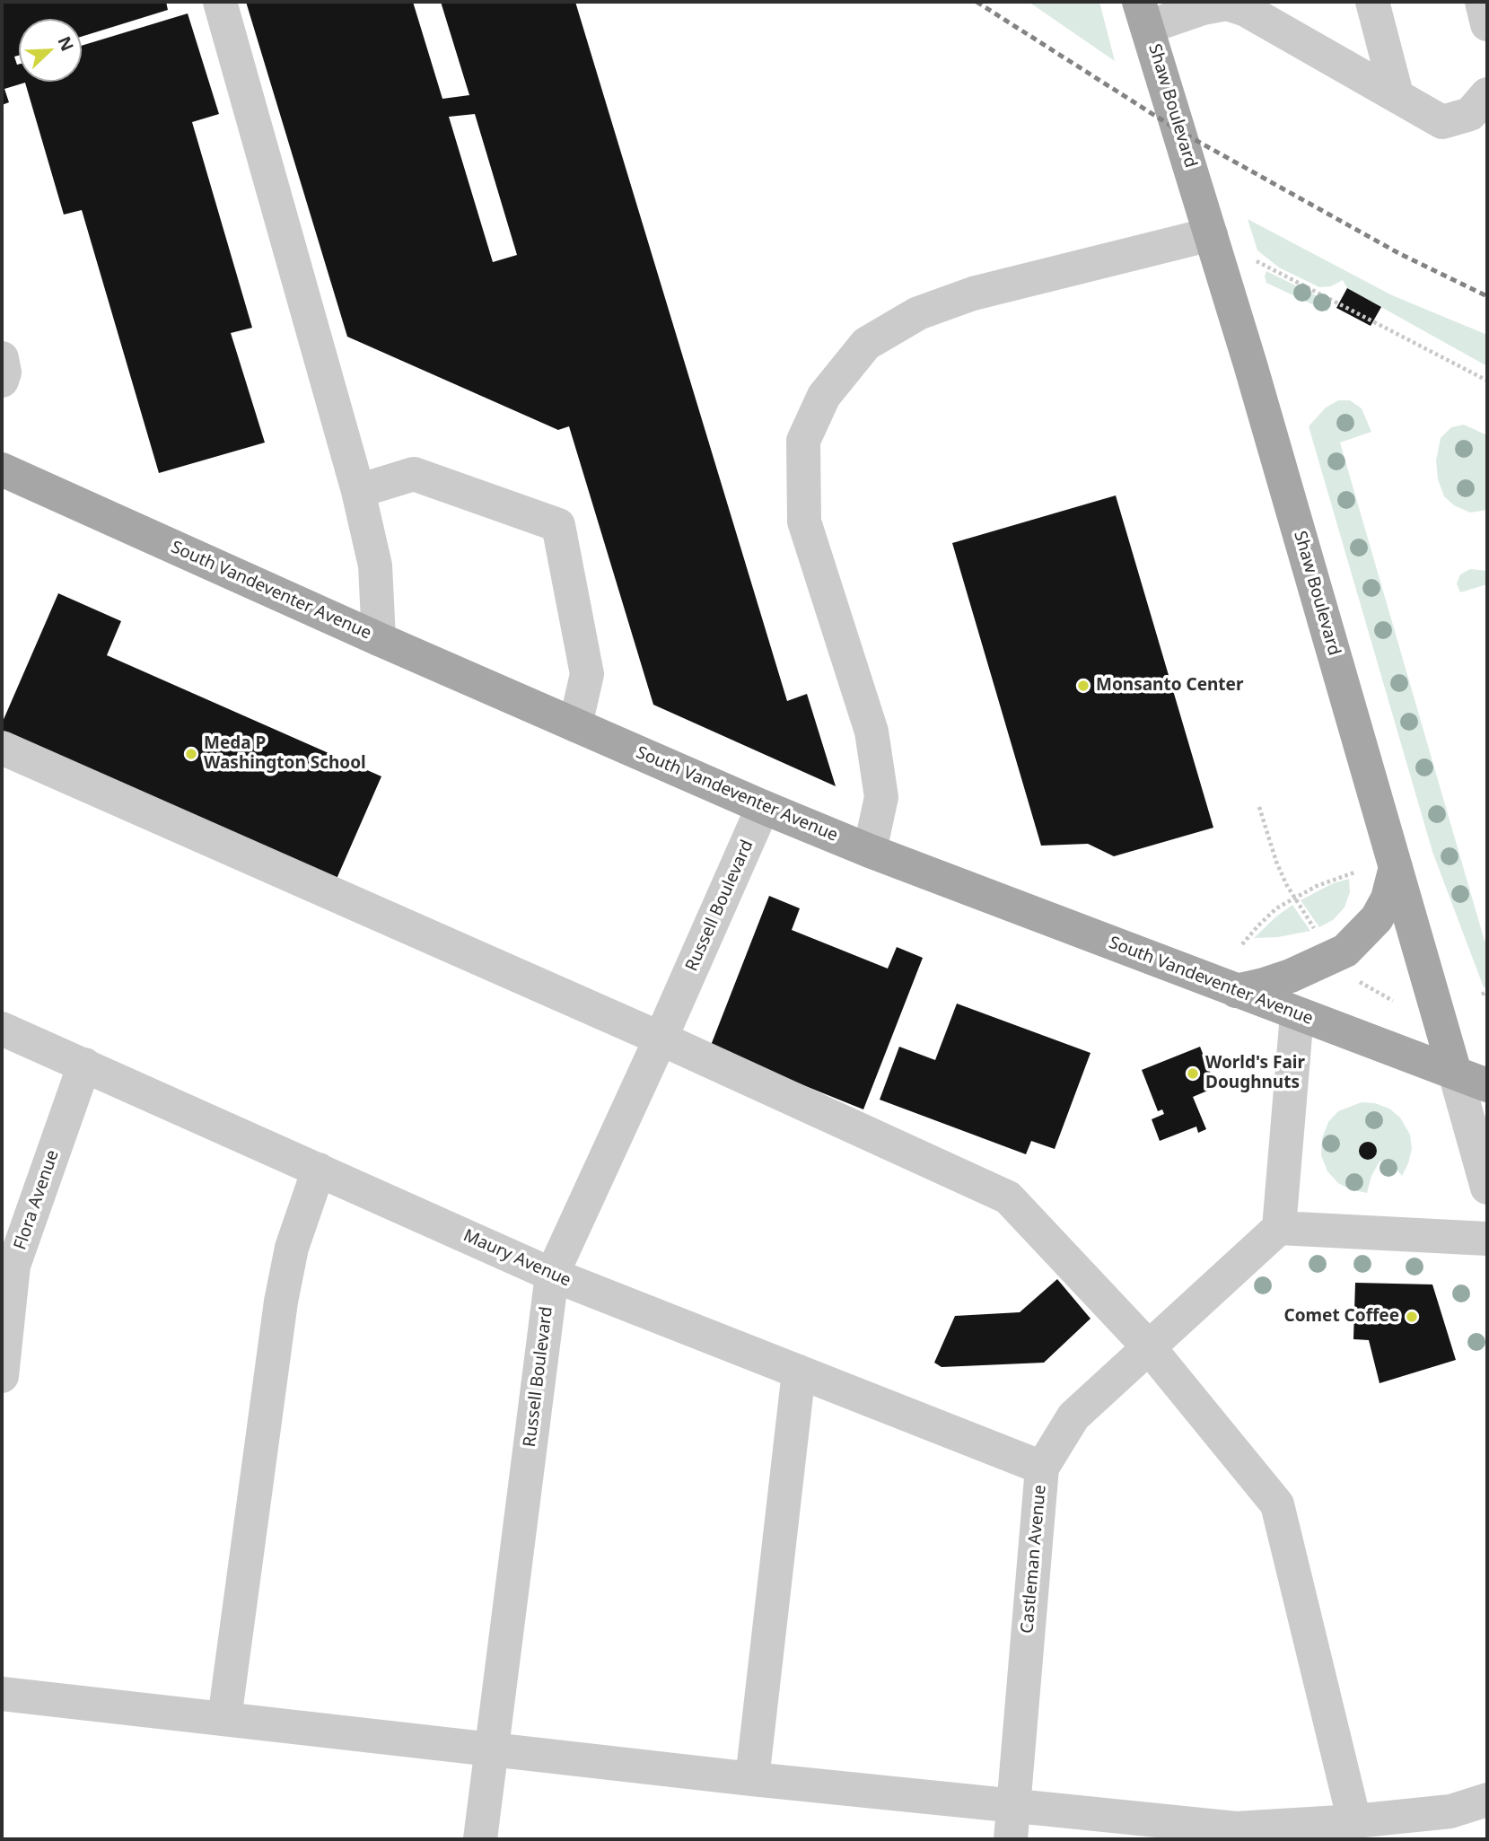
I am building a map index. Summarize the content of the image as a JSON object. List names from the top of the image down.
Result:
{
  "streets": {
    "main road": ["Shaw Boulevard", "South Vandeventer Avenue"],
    "street": [
      "Russell Boulevard",
      "Flora Avenue",
      "Maury Avenue",
      "Castleman Avenue"
    ]
  },
  "crossings": [
    ["Shaw Boulevard", "South Vandeventer Avenue"],
    ["South Vandeventer Avenue", "Russell Boulevard"],
    ["Russell Boulevard", "Maury Avenue"],
    ["Flora Avenue", "Maury Avenue"],
    ["Maury Avenue", "Castleman Avenue"]
  ],
  "places": [
    "Monsanto Center",
    "Meda P Washington School",
    "World's Fair Doughnuts",
    "Comet Coffee"
  ],
  "north": "top right"
}
